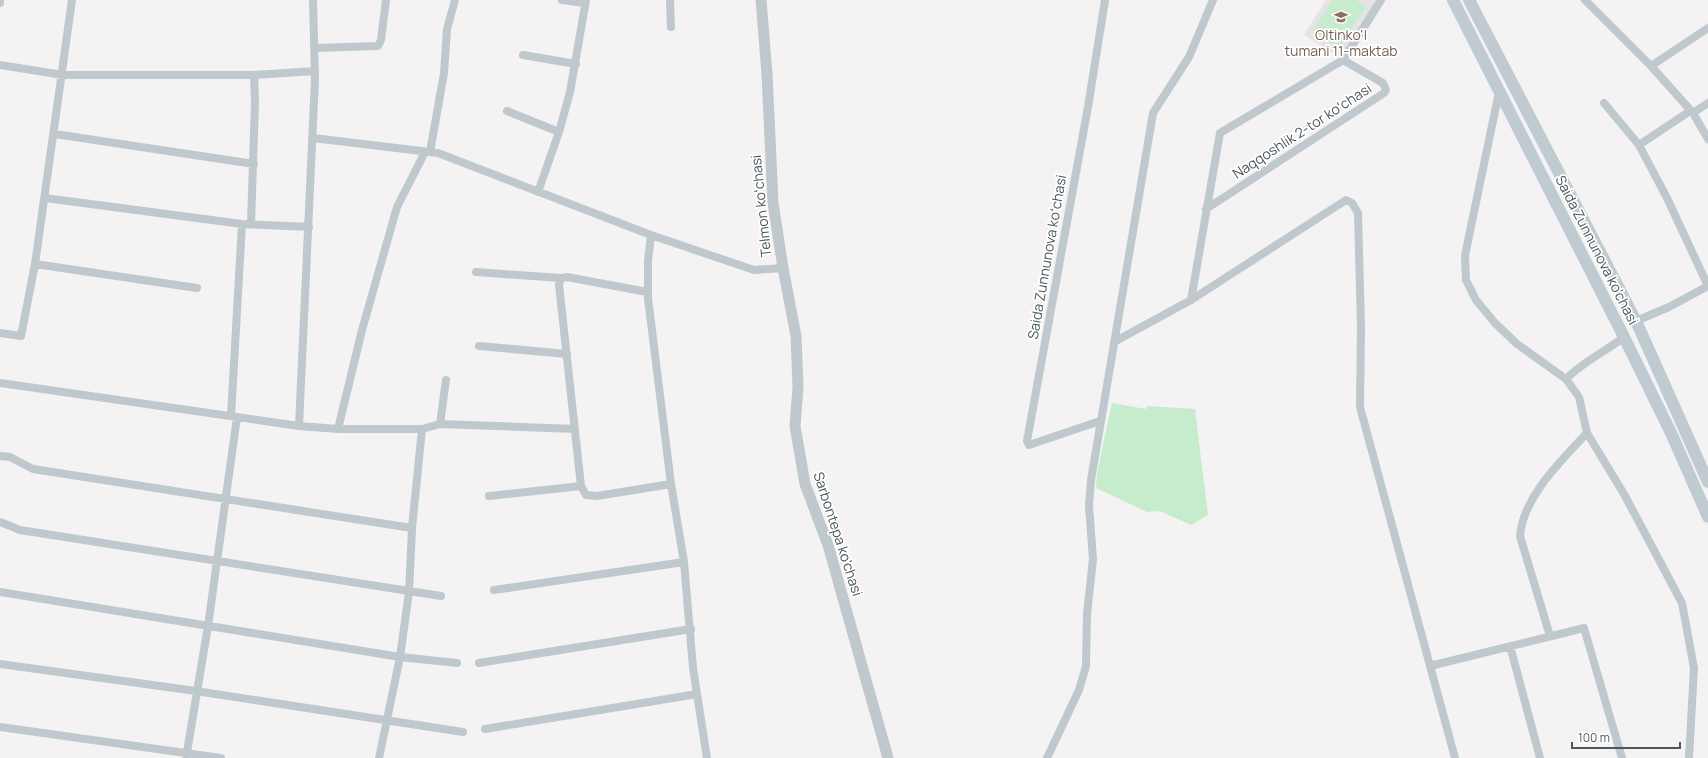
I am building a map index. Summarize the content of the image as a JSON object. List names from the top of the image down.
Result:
{
  "streets": {
    "main road": ["Saida Zunnunova ko'chasi"],
    "street": [
      "Naqqoshlik 2-tor koʻchasi",
      "Telmon koʻchasi",
      "Saida Zunnunova koʻchasi",
      "Sarbontepa ko'chasi"
    ]
  },
  "crossings": [
    ["Telmon koʻchasi", "Sarbontepa ko'chasi"]
  ],
  "places": {
    "school or university": ["Oltinko'l tumani 11-maktab"]
  },
  "scale_bar": "100 m"
}
